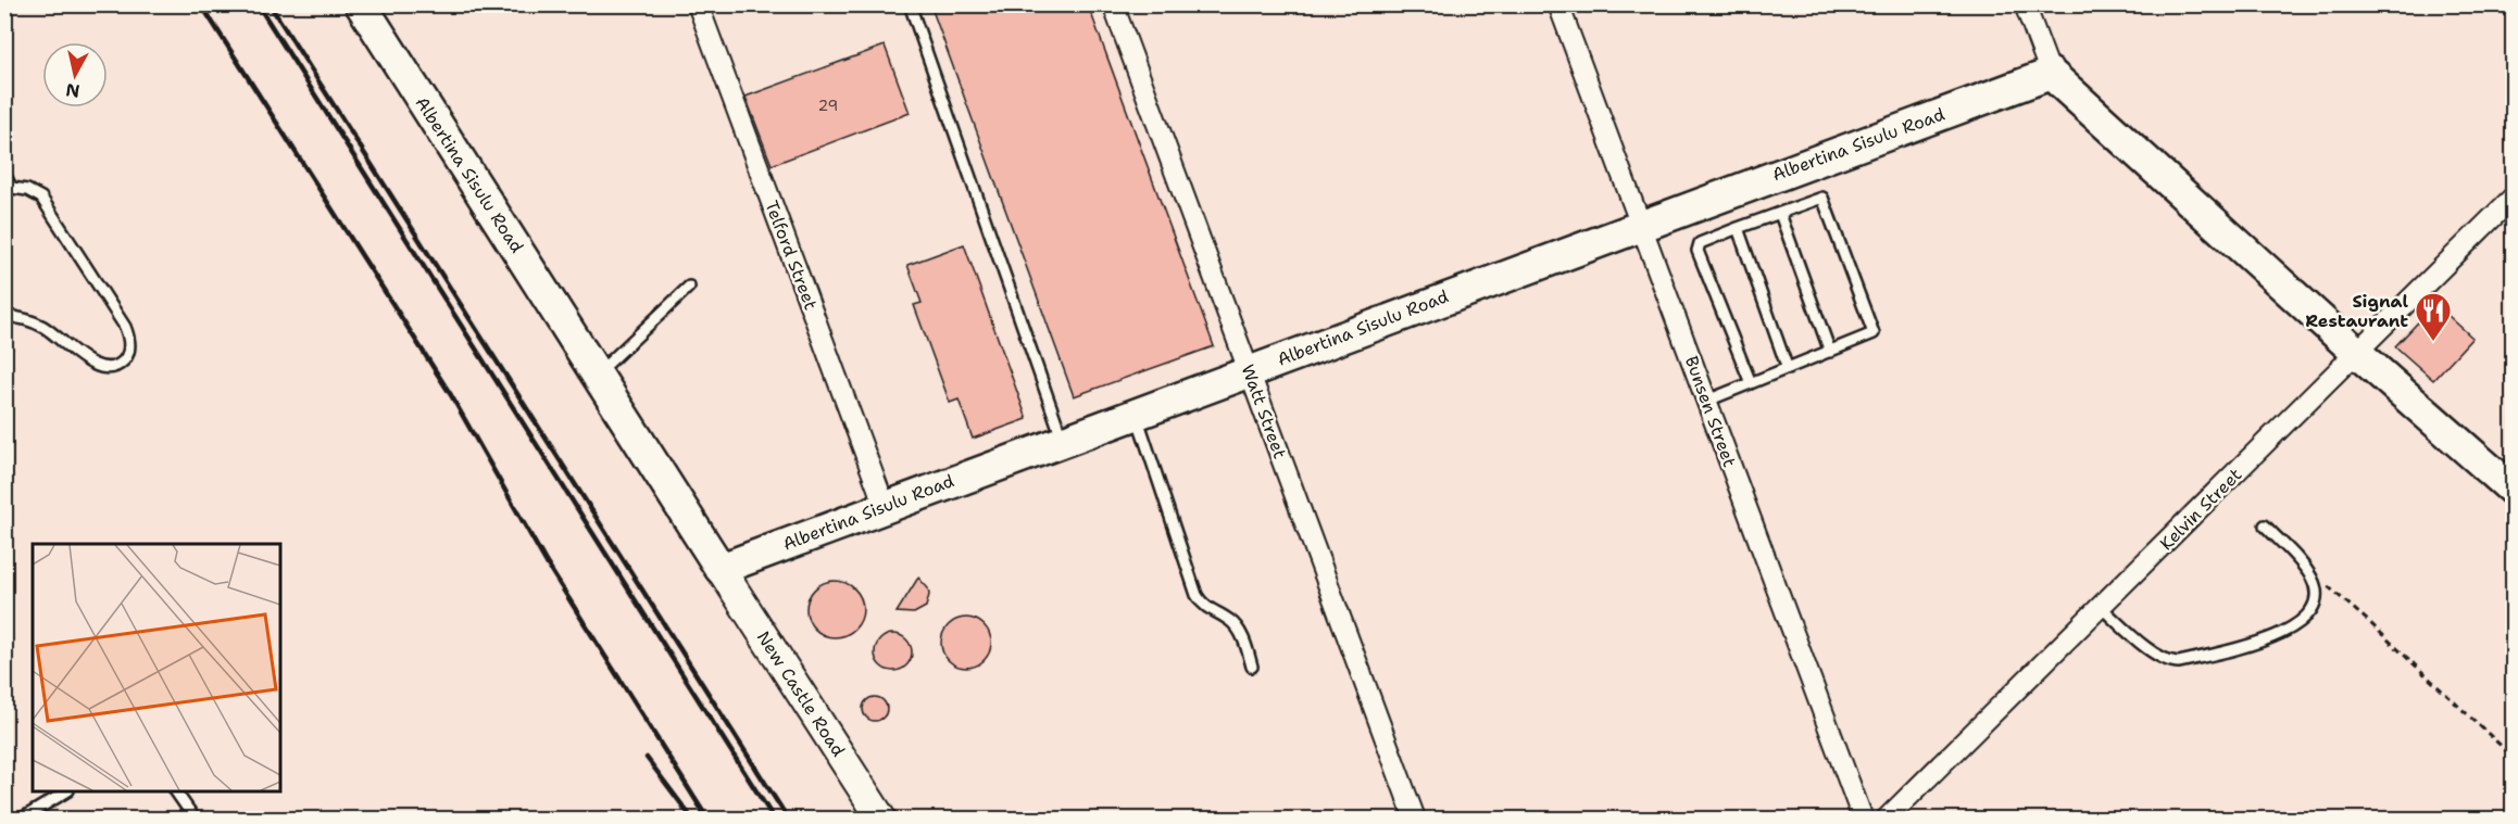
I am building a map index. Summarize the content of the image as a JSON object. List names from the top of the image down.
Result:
{
  "streets": {
    "main road": ["Albertina Sisulu Road"],
    "street": [
      "Telford Street",
      "Watt Street",
      "Bunsen Street",
      "Kelvin Street",
      "New Castle Road"
    ]
  },
  "crossings": [
    ["Albertina Sisulu Road", "Telford Street"],
    ["Albertina Sisulu Road", "Watt Street"],
    ["Albertina Sisulu Road", "Bunsen Street"],
    ["Albertina Sisulu Road", "New Castle Road"]
  ],
  "places": {
    "restaurant": ["Signal Restaurant"]
  },
  "house_numbers": ["29"],
  "north": "bottom"
}
